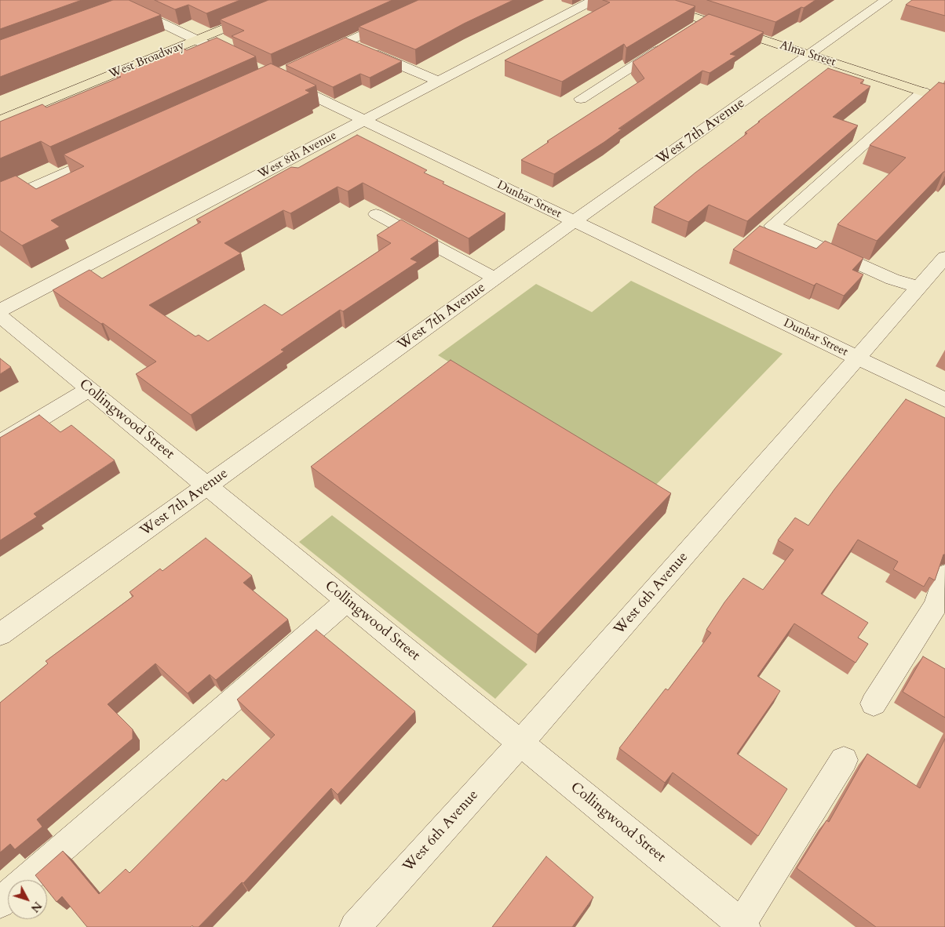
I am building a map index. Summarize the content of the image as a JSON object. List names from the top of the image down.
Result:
{
  "streets": {
    "main road": ["Alma Street", "West Broadway"],
    "street": [
      "West 7th Avenue",
      "West 8th Avenue",
      "Dunbar Street",
      "Collingwood Street",
      "West 6th Avenue"
    ]
  },
  "crossings": [
    ["Alma Street", "West 7th Avenue"],
    ["West 7th Avenue", "Dunbar Street"],
    ["West 7th Avenue", "Collingwood Street"],
    ["West 8th Avenue", "Dunbar Street"],
    ["Dunbar Street", "West 6th Avenue"],
    ["Collingwood Street", "West 6th Avenue"]
  ],
  "north": "bottom right"
}
